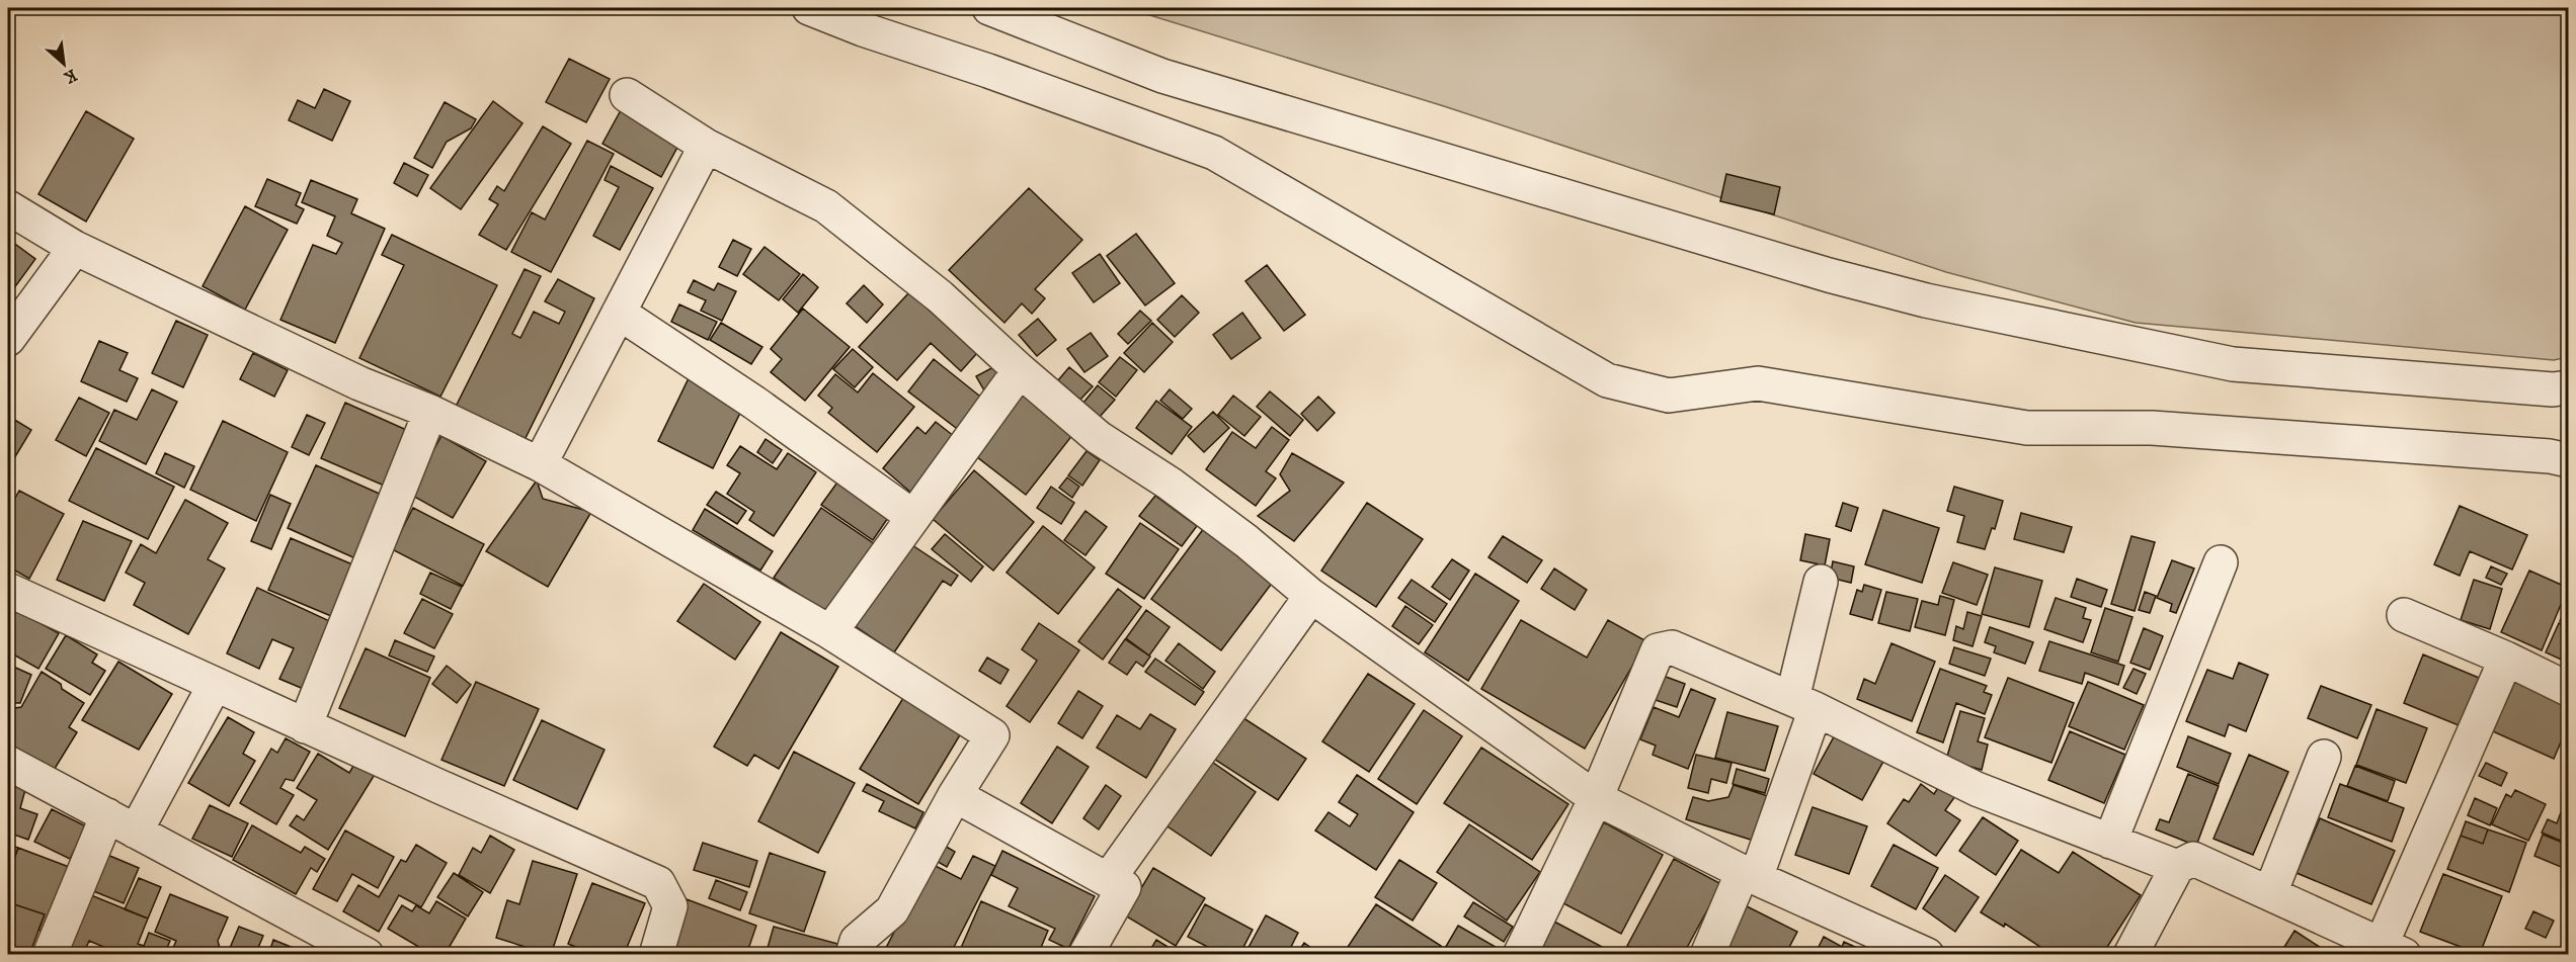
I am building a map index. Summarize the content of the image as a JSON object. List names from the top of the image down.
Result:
{
  "north": "bottom right"
}
